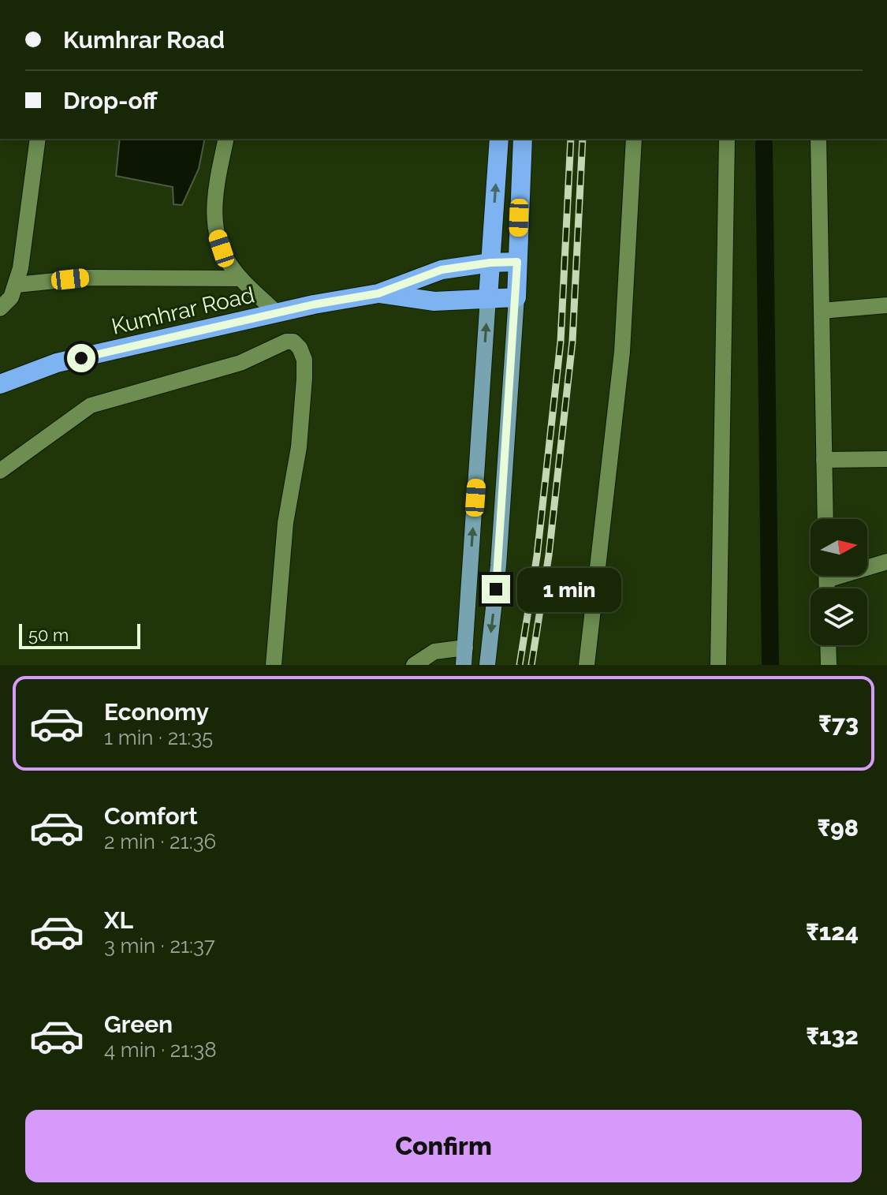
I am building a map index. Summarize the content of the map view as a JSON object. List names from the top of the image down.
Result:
{
  "streets": {
    "highway": ["Kumhrar Road"]
  },
  "scale_bar": "50 m",
  "north": "right",
  "page": {
    "banner": ["Kumhrar Road", "Drop-off"],
    "bubble": "1 min",
    "scale": "50 m",
    "list": [
      {
        "name": "Economy",
        "note": "1 min · 21:35",
        "value": "₹73"
      },
      {
        "name": "Comfort",
        "note": "2 min · 21:36",
        "value": "₹98"
      },
      {
        "name": "XL",
        "note": "3 min · 21:37",
        "value": "₹124"
      },
      {
        "name": "Green",
        "note": "4 min · 21:38",
        "value": "₹132"
      }
    ],
    "buttons": "Confirm"
  }
}
